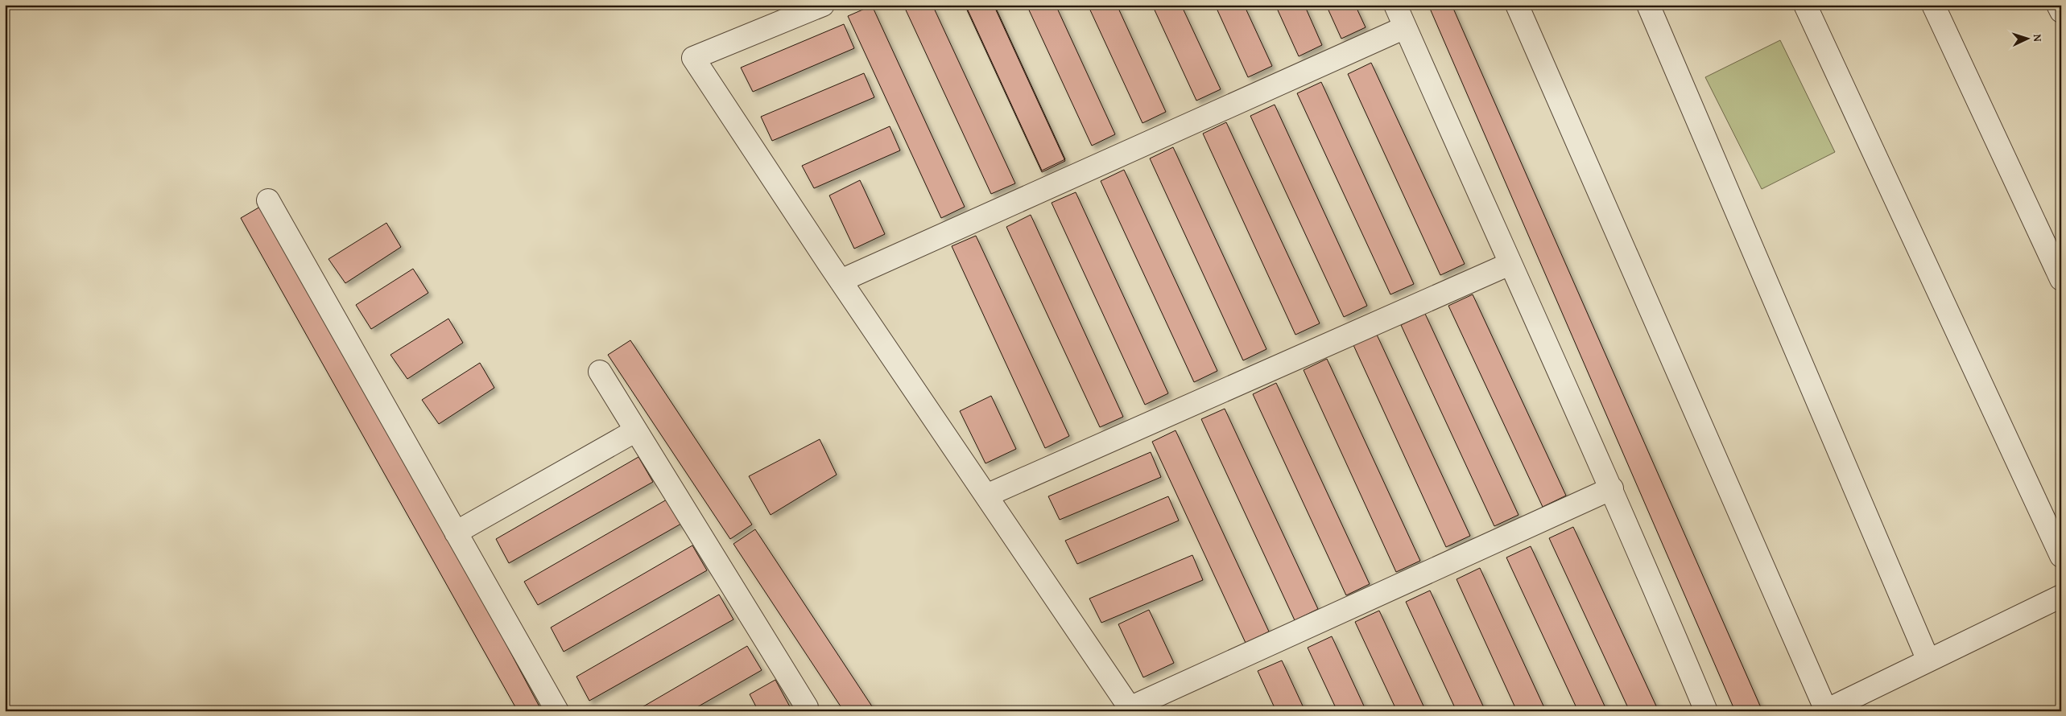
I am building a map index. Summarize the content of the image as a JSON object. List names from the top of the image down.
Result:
{
  "north": "right"
}
